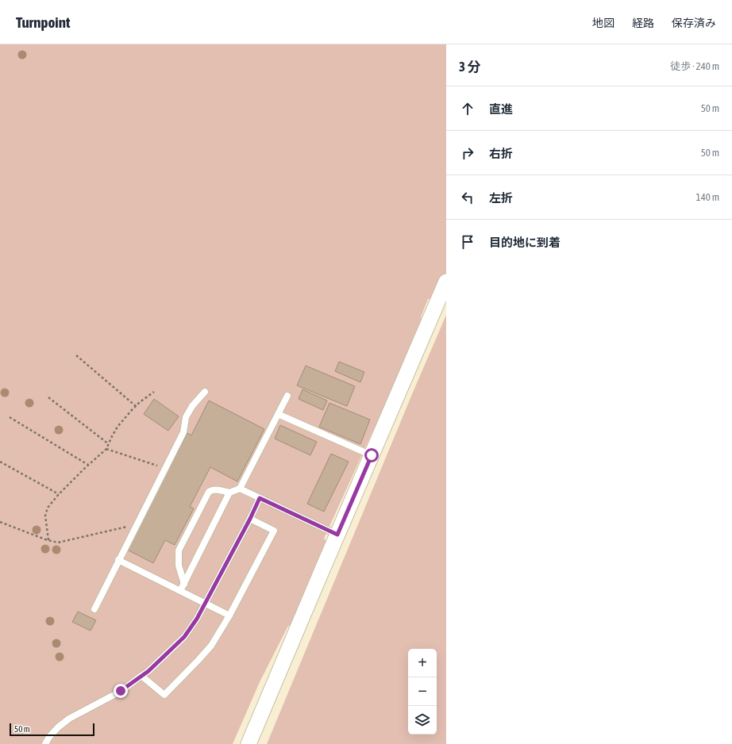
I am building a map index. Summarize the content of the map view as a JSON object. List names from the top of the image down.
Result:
{
  "scale_bar": "50 m",
  "page": {
    "header": "Turnpoint",
    "nav": ["地図", "経路", "保存済み"],
    "heading": ["3 分", "徒歩 · 240 m"],
    "list": [
      ["直進", "50 m"],
      ["右折", "50 m"],
      ["左折", "140 m"],
      "目的地に到着"
    ],
    "map_buttons": ["+", "−"],
    "scale": "50 m"
  }
}
